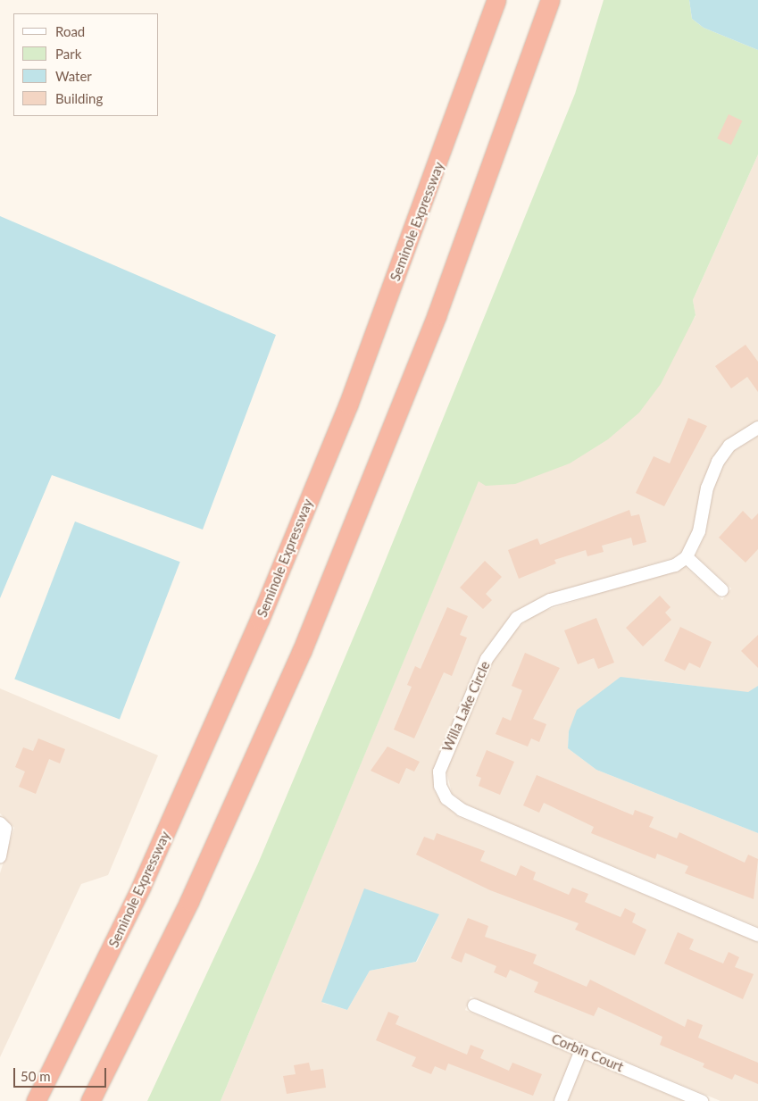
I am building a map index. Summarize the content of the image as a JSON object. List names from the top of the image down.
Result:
{
  "streets": {
    "highway": ["Seminole Expressway"],
    "street": ["Willa Lake Circle", "Corbin Court"]
  },
  "legend": [
    "Road",
    "Park",
    "Water",
    "Building"
  ],
  "scale_bar": "50 m"
}
